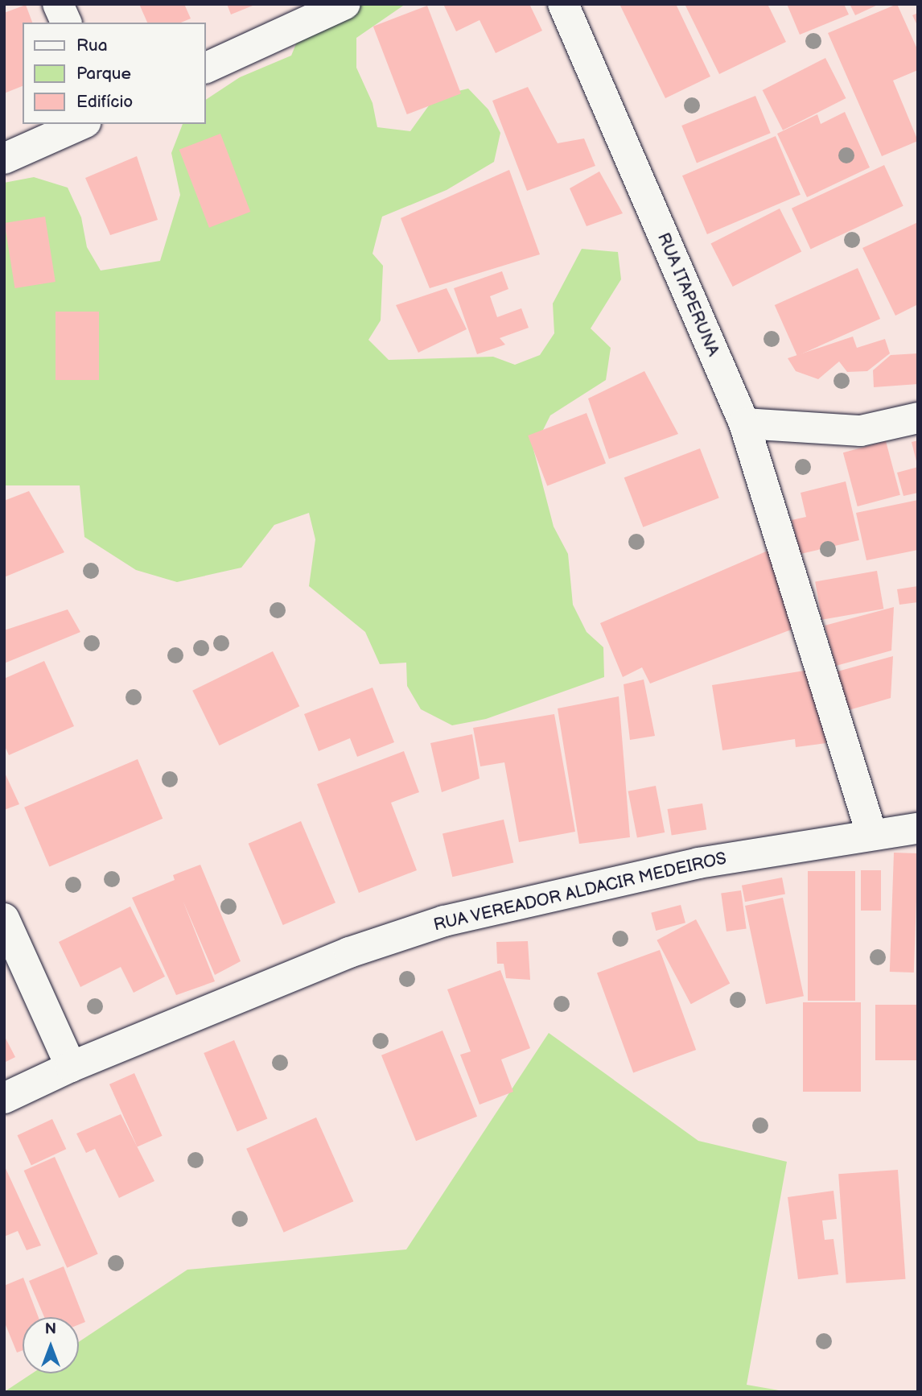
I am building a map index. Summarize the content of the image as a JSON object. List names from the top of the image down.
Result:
{
  "streets": {
    "street": ["RUA ITAPERUNA", "RUA VEREADOR ALDACIR MEDEIROS"]
  },
  "crossings": [
    ["RUA ITAPERUNA", "RUA VEREADOR ALDACIR MEDEIROS"]
  ],
  "legend": ["Rua", "Parque", "Edifício"],
  "north": "top"
}
